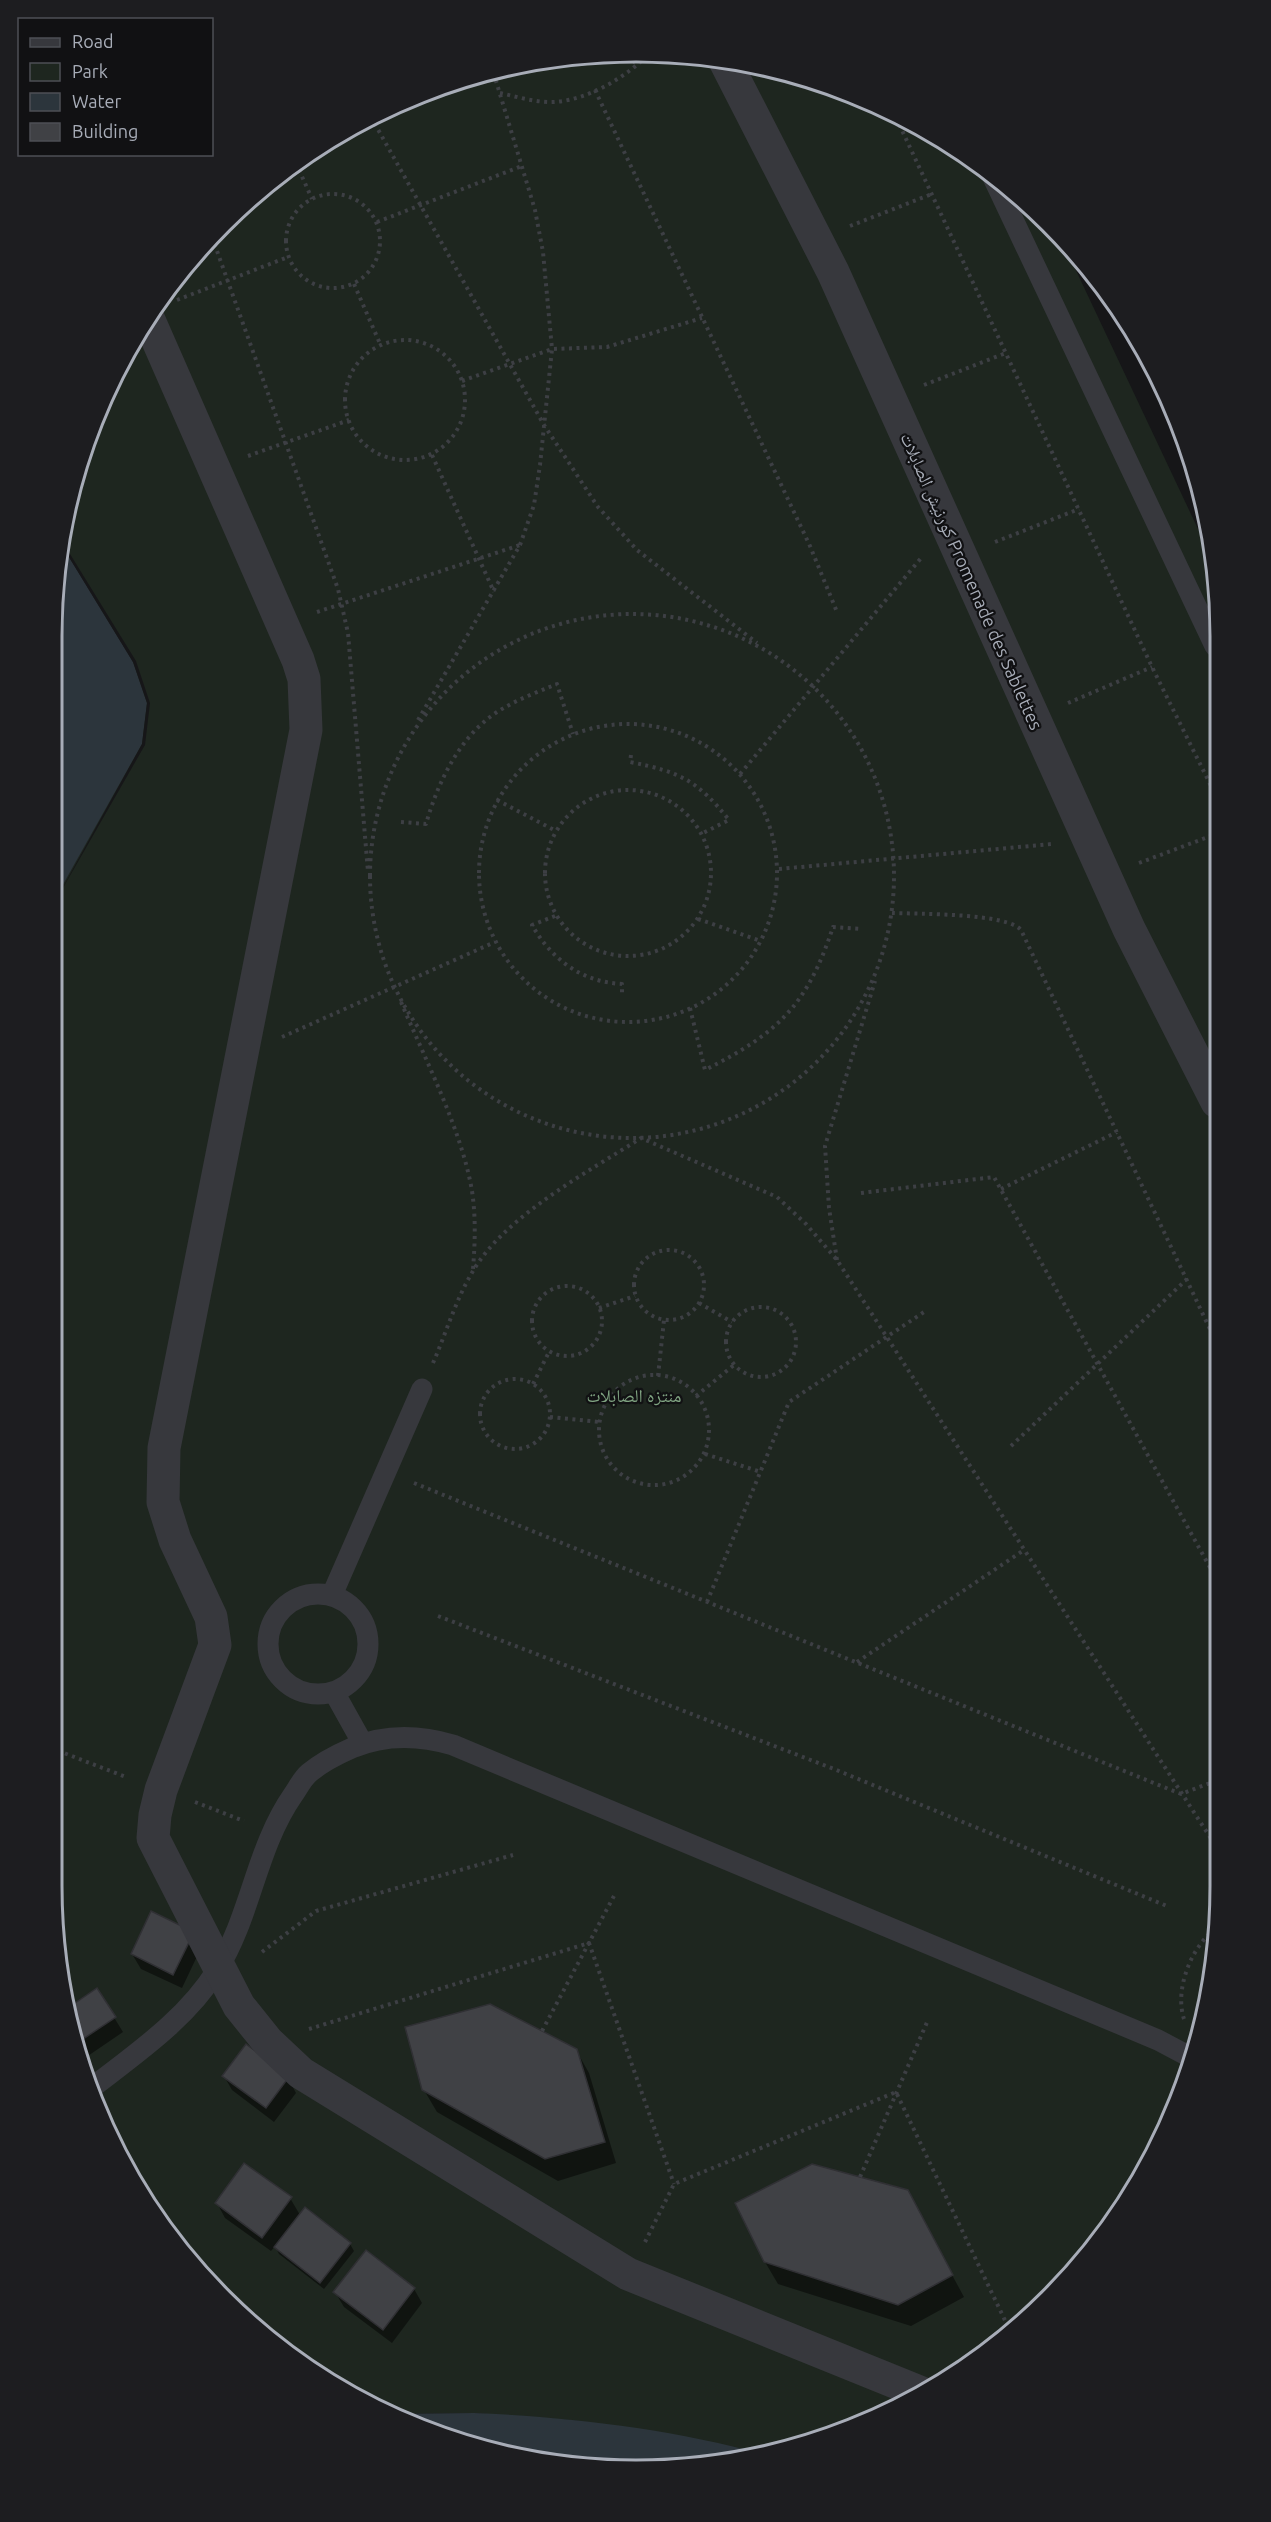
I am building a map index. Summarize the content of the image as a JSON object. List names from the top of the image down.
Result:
{
  "streets": {
    "street": ["كورنيش الصابلات Promenade des Sablettes"]
  },
  "parks": ["منتزه الصابلات"],
  "legend": [
    "Road",
    "Park",
    "Water",
    "Building"
  ]
}
